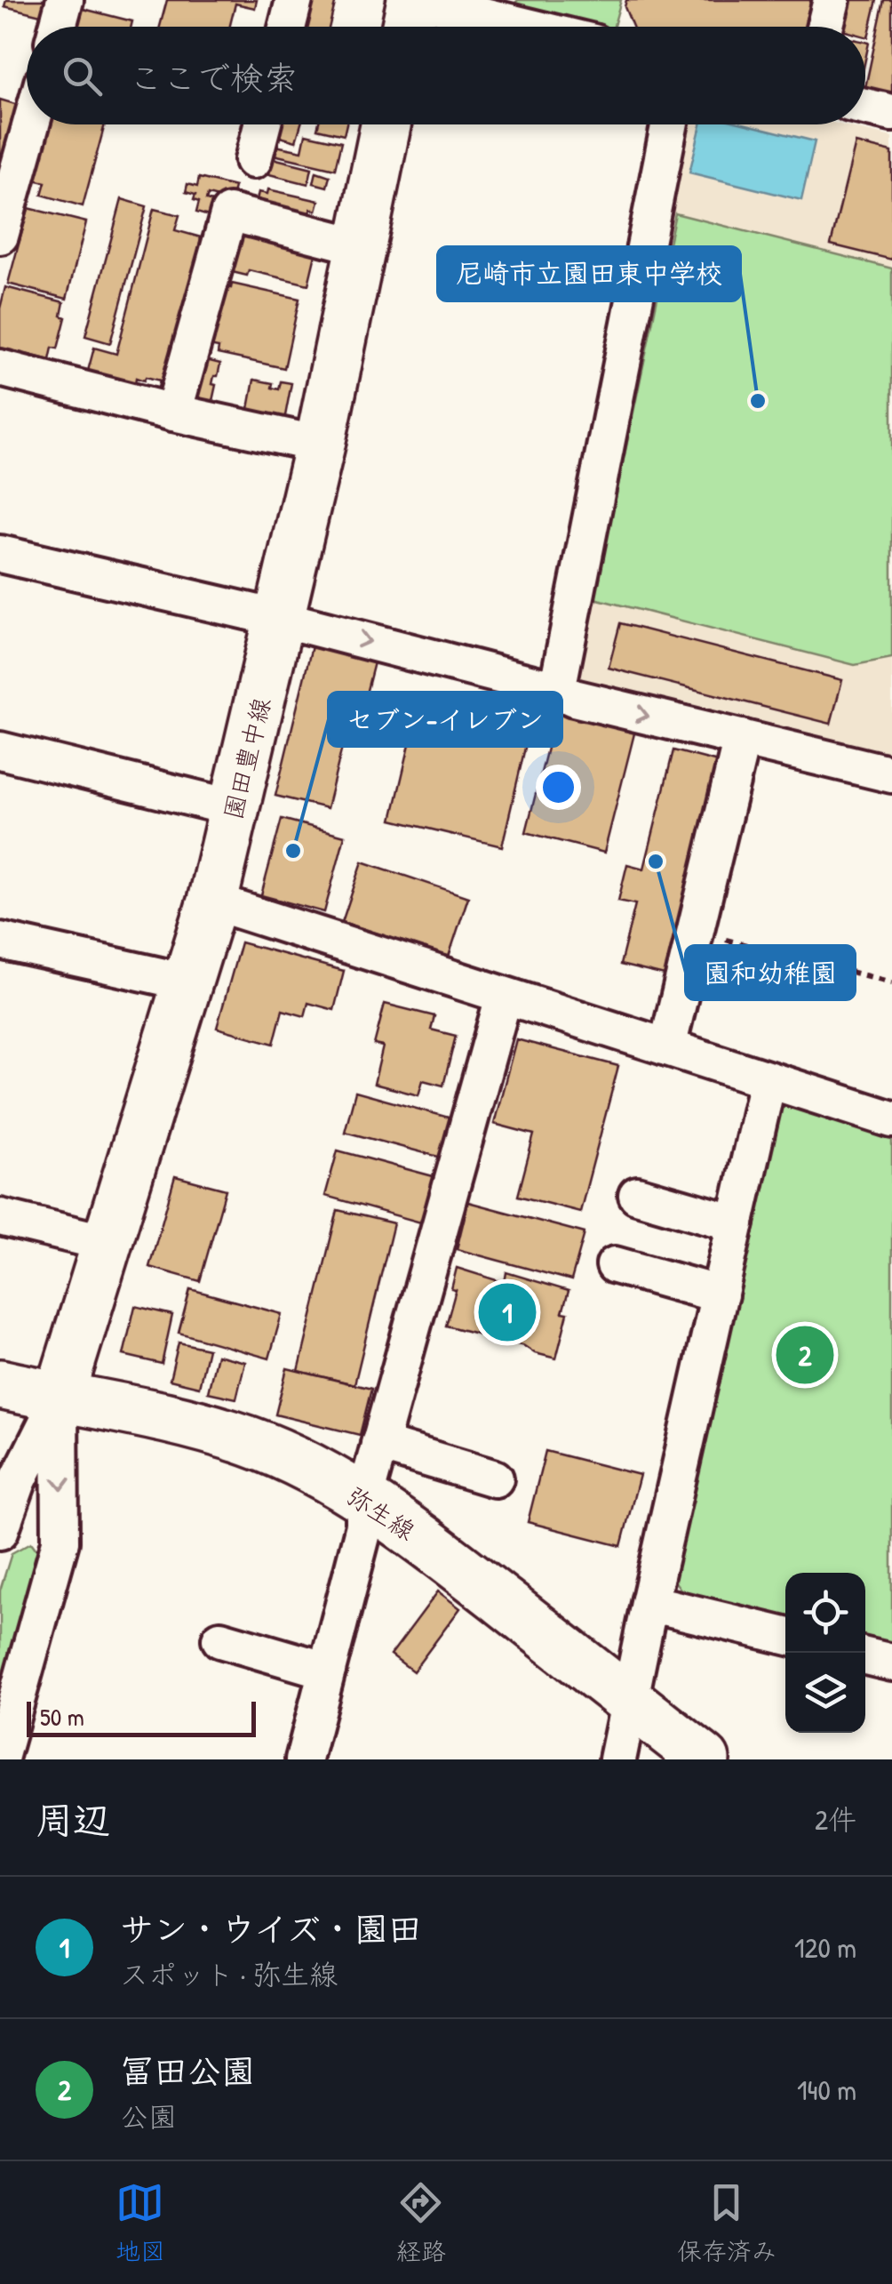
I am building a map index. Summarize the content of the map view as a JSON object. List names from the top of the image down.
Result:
{
  "streets": {
    "street": ["園田豊中線", "弥生線"]
  },
  "crossings": [
    ["園田豊中線", "弥生線"]
  ],
  "places": ["尼崎市立園田東中学校", "セブン-イレブン", "園和幼稚園"],
  "scale_bar": "50 m",
  "page": {
    "search": "ここで検索",
    "pins": ["1", "2"],
    "scale": "50 m",
    "heading": ["周辺", "2件"],
    "list": [
      {
        "mark": "1",
        "name": "サン・ウイズ・園田",
        "note": "スポット · 弥生線",
        "value": "120 m"
      },
      {
        "mark": "2",
        "name": "冨田公園",
        "note": "公園",
        "value": "140 m"
      }
    ],
    "nav": ["地図", "経路", "保存済み"]
  }
}
